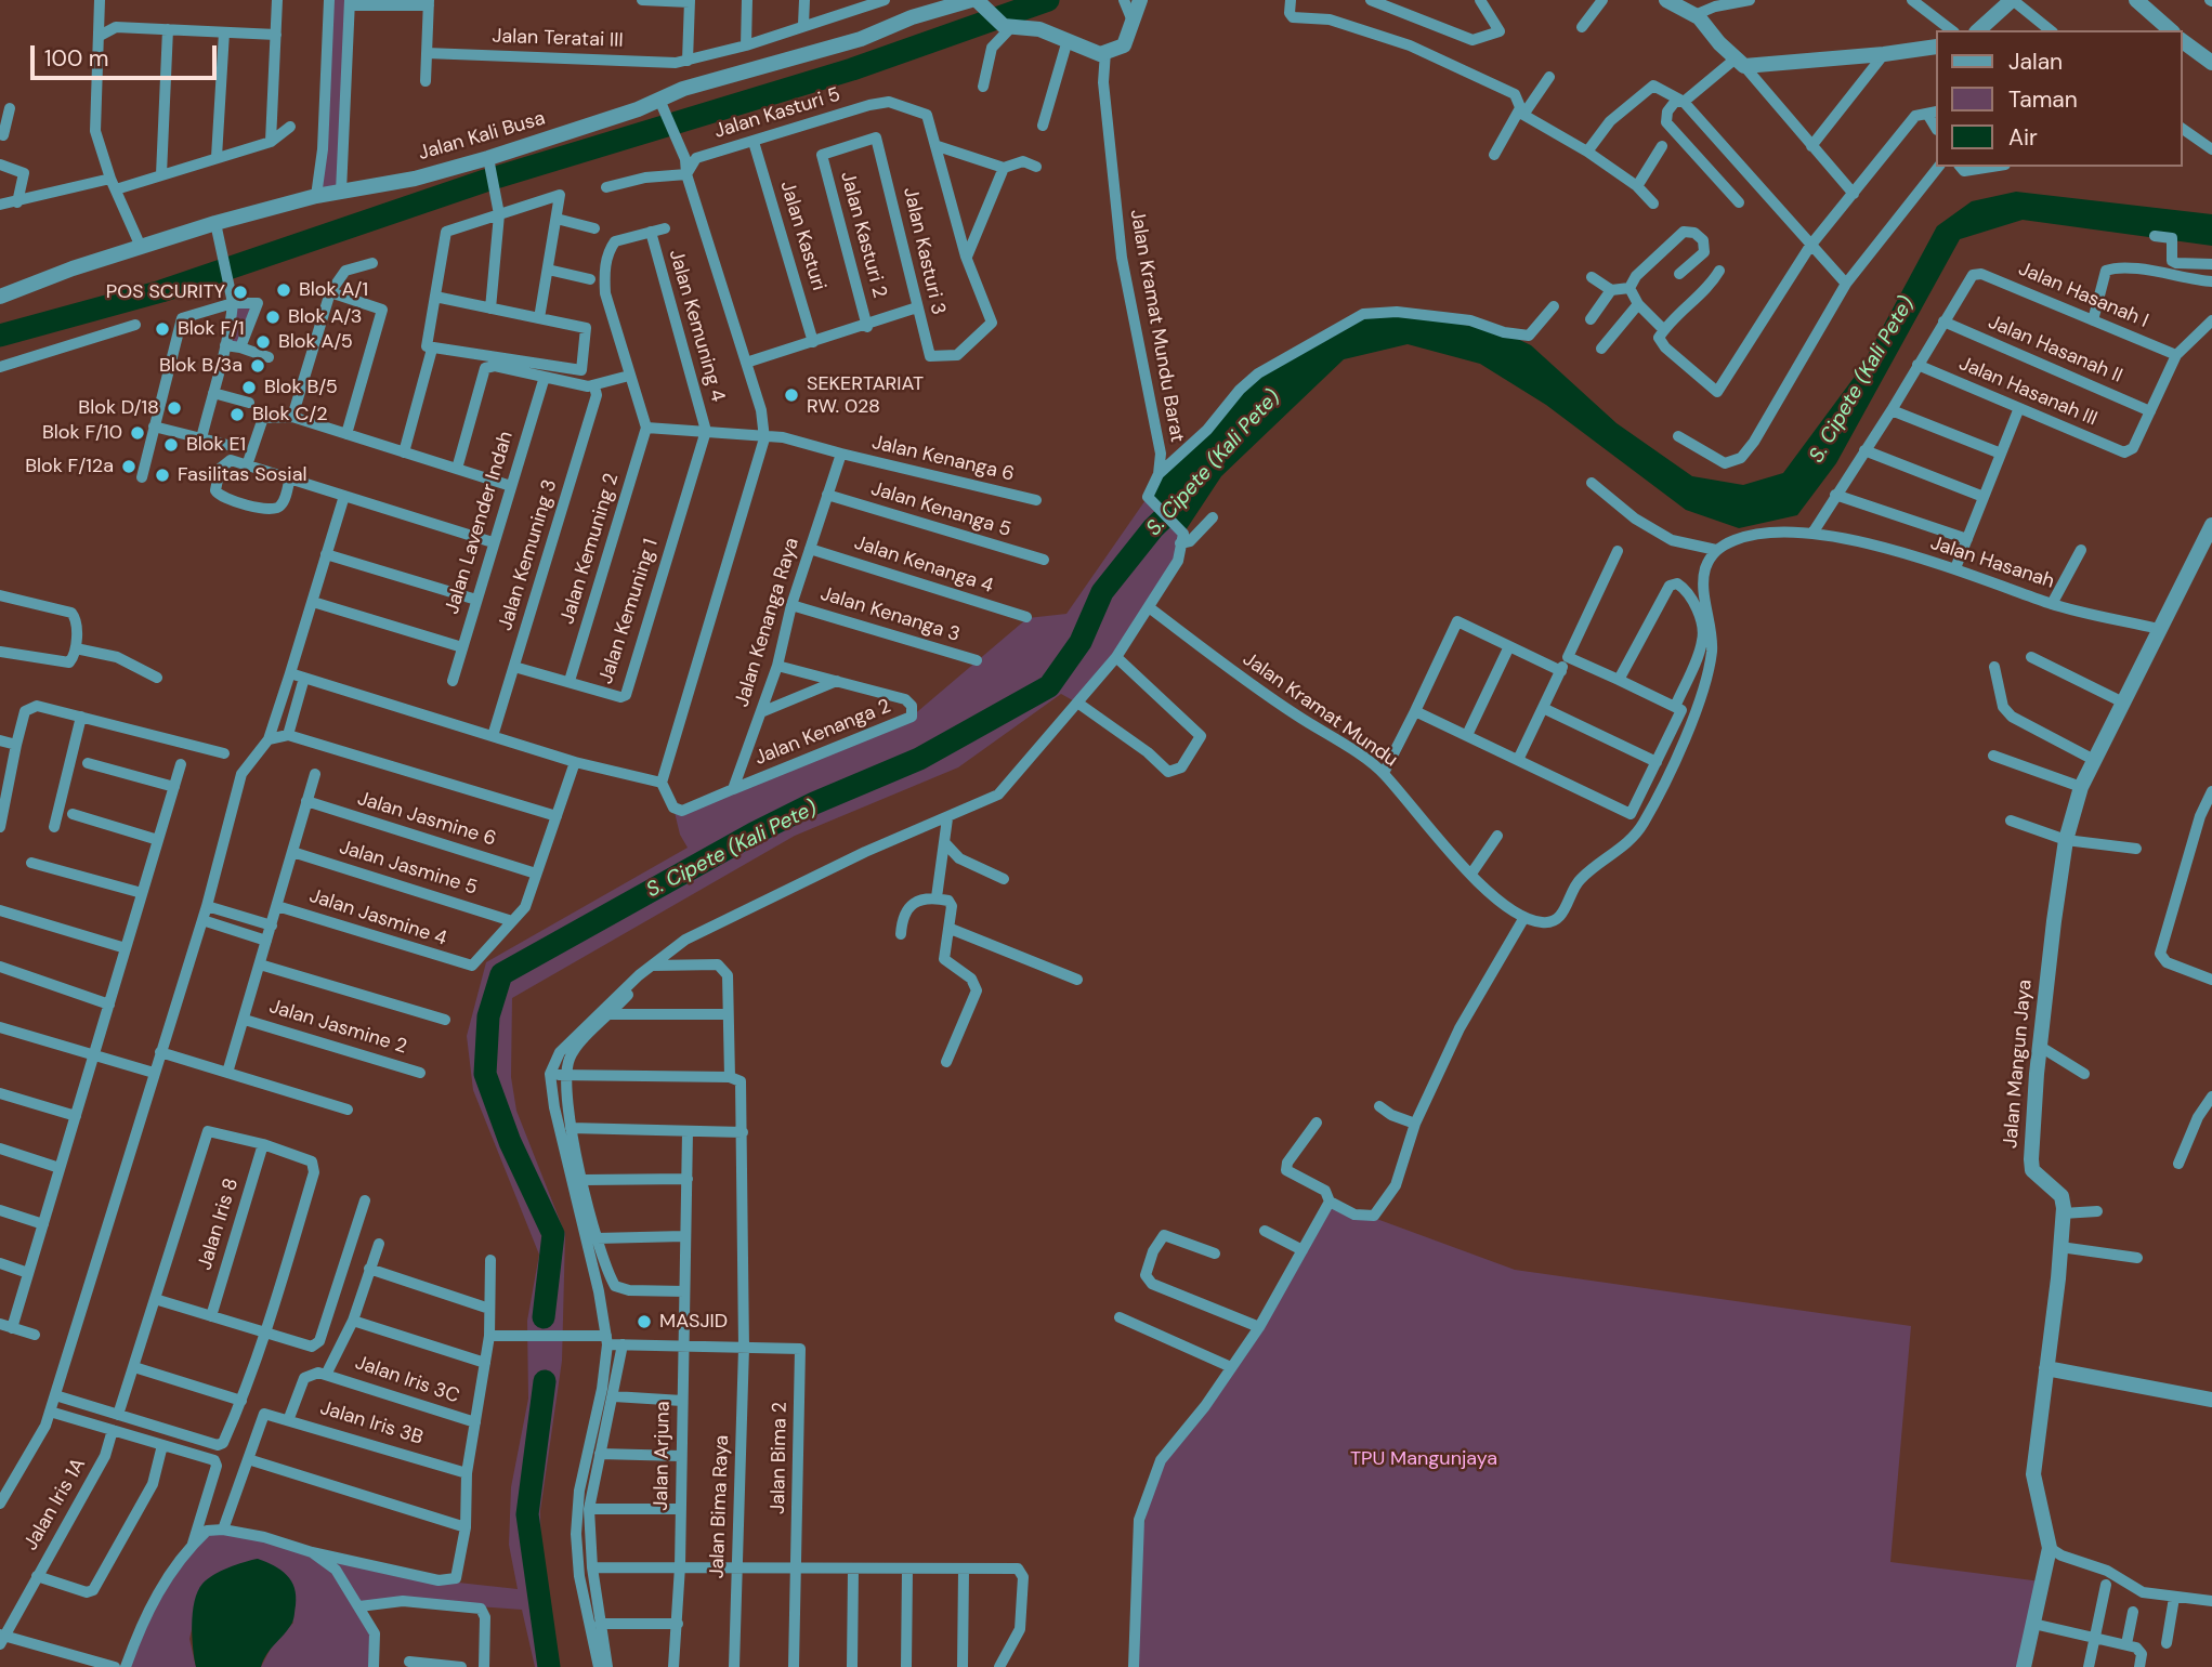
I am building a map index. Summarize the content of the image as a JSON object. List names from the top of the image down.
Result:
{
  "streets": {
    "street": [
      "Jalan Teratai III",
      "Jalan Kasturi 5",
      "Jalan Kali Busa",
      "Jalan Kasturi 2",
      "Jalan Kasturi",
      "Jalan Kasturi 3",
      "Jalan Hasanah I",
      "Jalan Kemuning 4",
      "Jalan Kramat Mundu Barat",
      "Jalan Hasanah II",
      "Jalan Hasanah III",
      "Jalan Kenanga 6",
      "Jalan Kenanga 5",
      "Jalan Lavender Indah",
      "Jalan Kemuning 2",
      "Jalan Kemuning 3",
      "Jalan Hasanah",
      "Jalan Kenanga 4",
      "Jalan Kemuning 1",
      "Jalan Kenanga 3",
      "Jalan Kenanga Raya",
      "Jalan Kramat Mundu",
      "Jalan Kenanga 2",
      "Jalan Jasmine 6",
      "Jalan Jasmine 5",
      "Jalan Jasmine 4",
      "Jalan Jasmine 2",
      "Jalan Mangun Jaya",
      "Jalan Iris 8",
      "Jalan Iris 3C",
      "Jalan Iris 3B",
      "Jalan Arjuna",
      "Jalan Bima 2",
      "Jalan Iris 1A",
      "Jalan Bima Raya"
    ]
  },
  "crossings": [
    ["Jalan Kasturi 5", "Jalan Kasturi"],
    ["Jalan Kasturi 2", "Jalan Kasturi 3"],
    ["Jalan Hasanah I", "Jalan Hasanah II"],
    ["Jalan Kemuning 4", "Jalan Kemuning 1"],
    ["Jalan Hasanah II", "Jalan Hasanah III"],
    ["Jalan Kenanga 6", "Jalan Kenanga Raya"],
    ["Jalan Kenanga 5", "Jalan Kenanga Raya"],
    ["Jalan Kemuning 2", "Jalan Kemuning 1"],
    ["Jalan Kemuning 3", "Jalan Kemuning 1"],
    ["Jalan Hasanah", "Jalan Mangun Jaya"],
    ["Jalan Kenanga 4", "Jalan Kenanga Raya"],
    ["Jalan Kenanga 3", "Jalan Kenanga Raya"],
    ["Jalan Kenanga Raya", "Jalan Kenanga 2"],
    ["Jalan Jasmine 5", "Jalan Jasmine 4"],
    ["Jalan Bima 2", "Jalan Bima Raya"]
  ],
  "water": ["S. Cipete (Kali Pete)"],
  "parks": ["TPU Mangunjaya"],
  "places": [
    "Blok A/1",
    "POS SCURITY",
    "Blok A/3",
    "Blok F/1",
    "Blok A/5",
    "Blok B/3a",
    "Blok B/5",
    "SEKERTARIAT RW. 028",
    "Blok D/18",
    "Blok C/2",
    "Blok F/10",
    "Blok E1",
    "Blok F/12a",
    "Fasilitas Sosial",
    "MASJID"
  ],
  "legend": ["Jalan", "Taman", "Air"],
  "scale_bar": "100 m"
}
